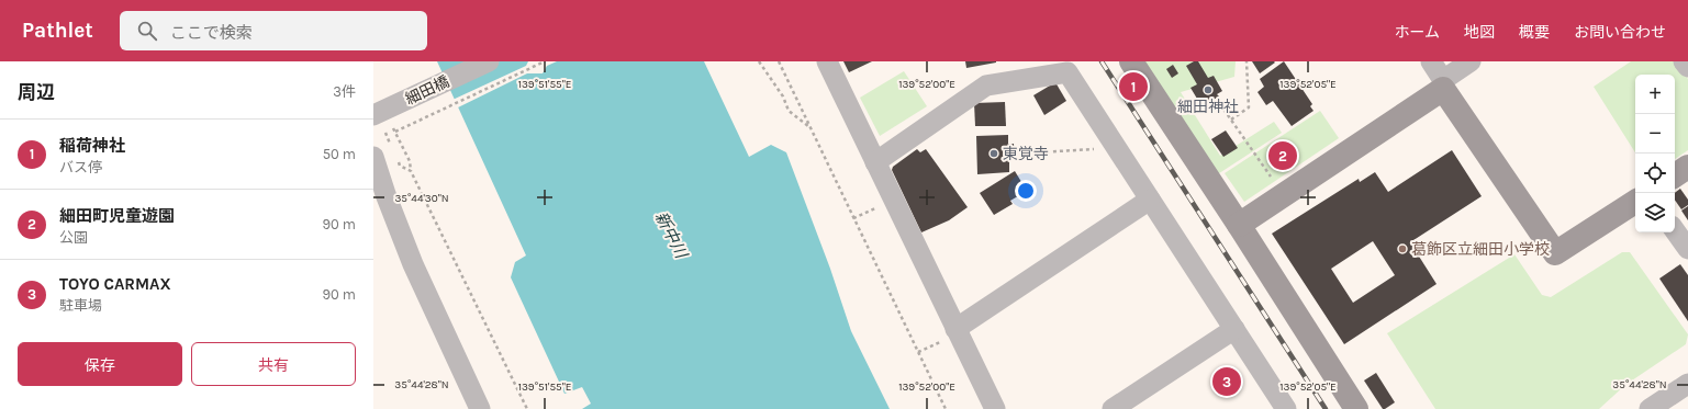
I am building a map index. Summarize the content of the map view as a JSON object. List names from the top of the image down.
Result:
{
  "streets": {
    "street": ["細田橋"]
  },
  "water": ["新中川"],
  "places": ["細田神社", "東覚寺", "葛飾区立細田小学校"],
  "page": {
    "header": "Pathlet",
    "search": "ここで検索",
    "nav": [
      "ホーム",
      "地図",
      "概要",
      "お問い合わせ"
    ],
    "heading": ["周辺", "3件"],
    "pins": ["1", "2", "3"],
    "map_buttons": ["+", "−"],
    "list": [
      {
        "mark": "1",
        "name": "稲荷神社",
        "note": "バス停",
        "value": "50 m"
      },
      {
        "mark": "2",
        "name": "細田町児童遊園",
        "note": "公園",
        "value": "90 m"
      },
      {
        "mark": "3",
        "name": "TOYO CARMAX",
        "note": "駐車場",
        "value": "90 m"
      }
    ],
    "buttons": ["保存", "共有"]
  },
  "coordinates": [
    "139°51'55\"E",
    "139°52'00\"E",
    "139°52'05\"E",
    "35°44'30\"N",
    "35°44'28\"N"
  ]
}
